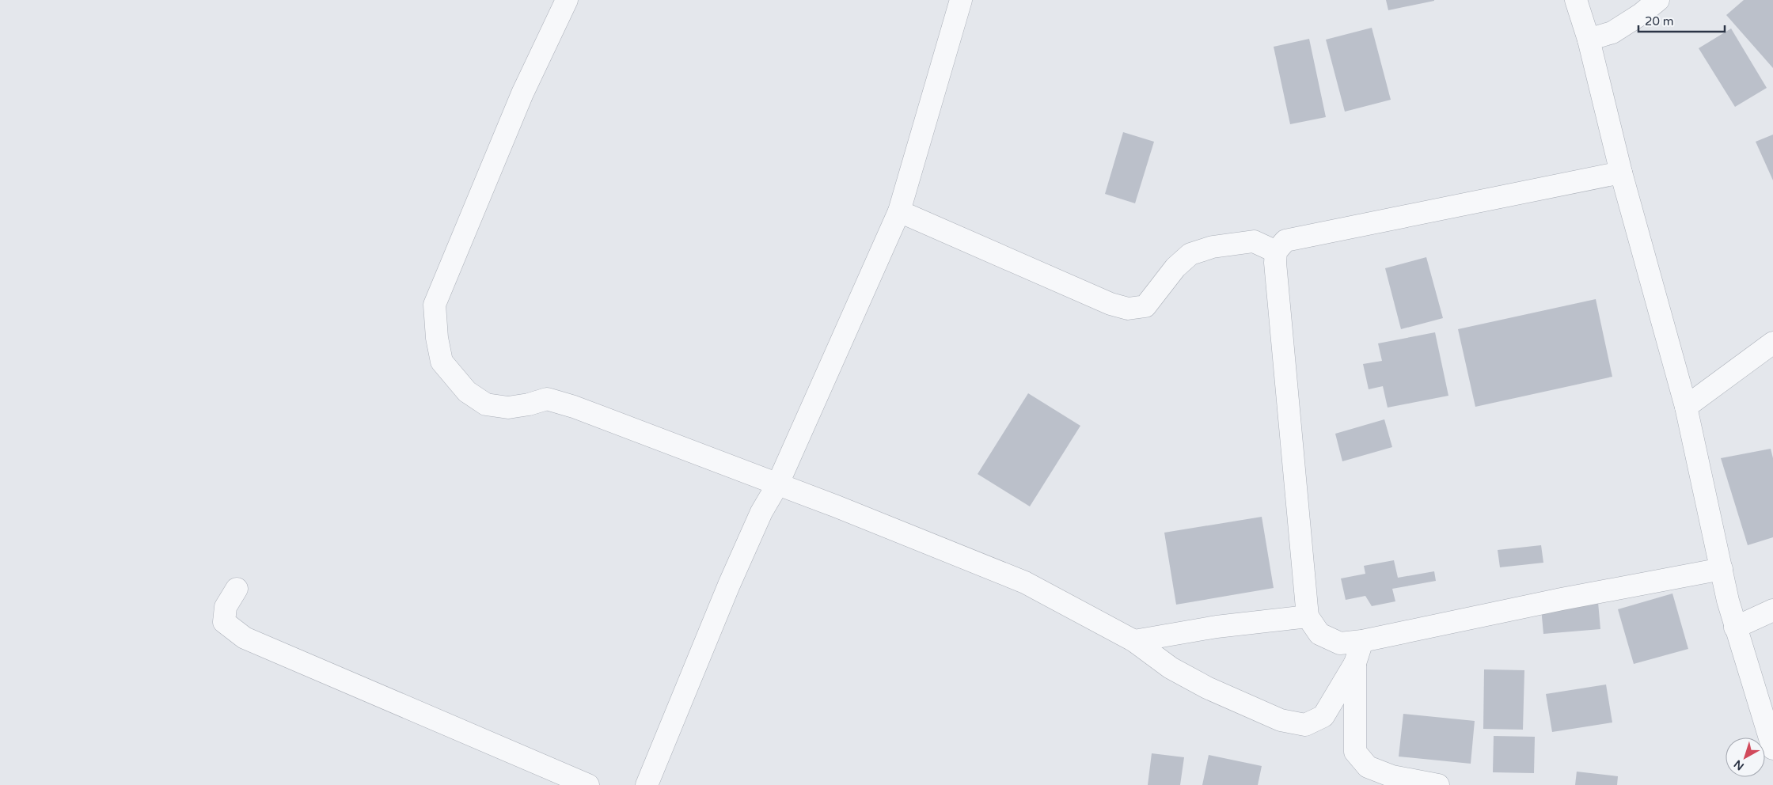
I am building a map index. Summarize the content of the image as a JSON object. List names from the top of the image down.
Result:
{
  "scale_bar": "20 m",
  "north": "bottom left"
}
